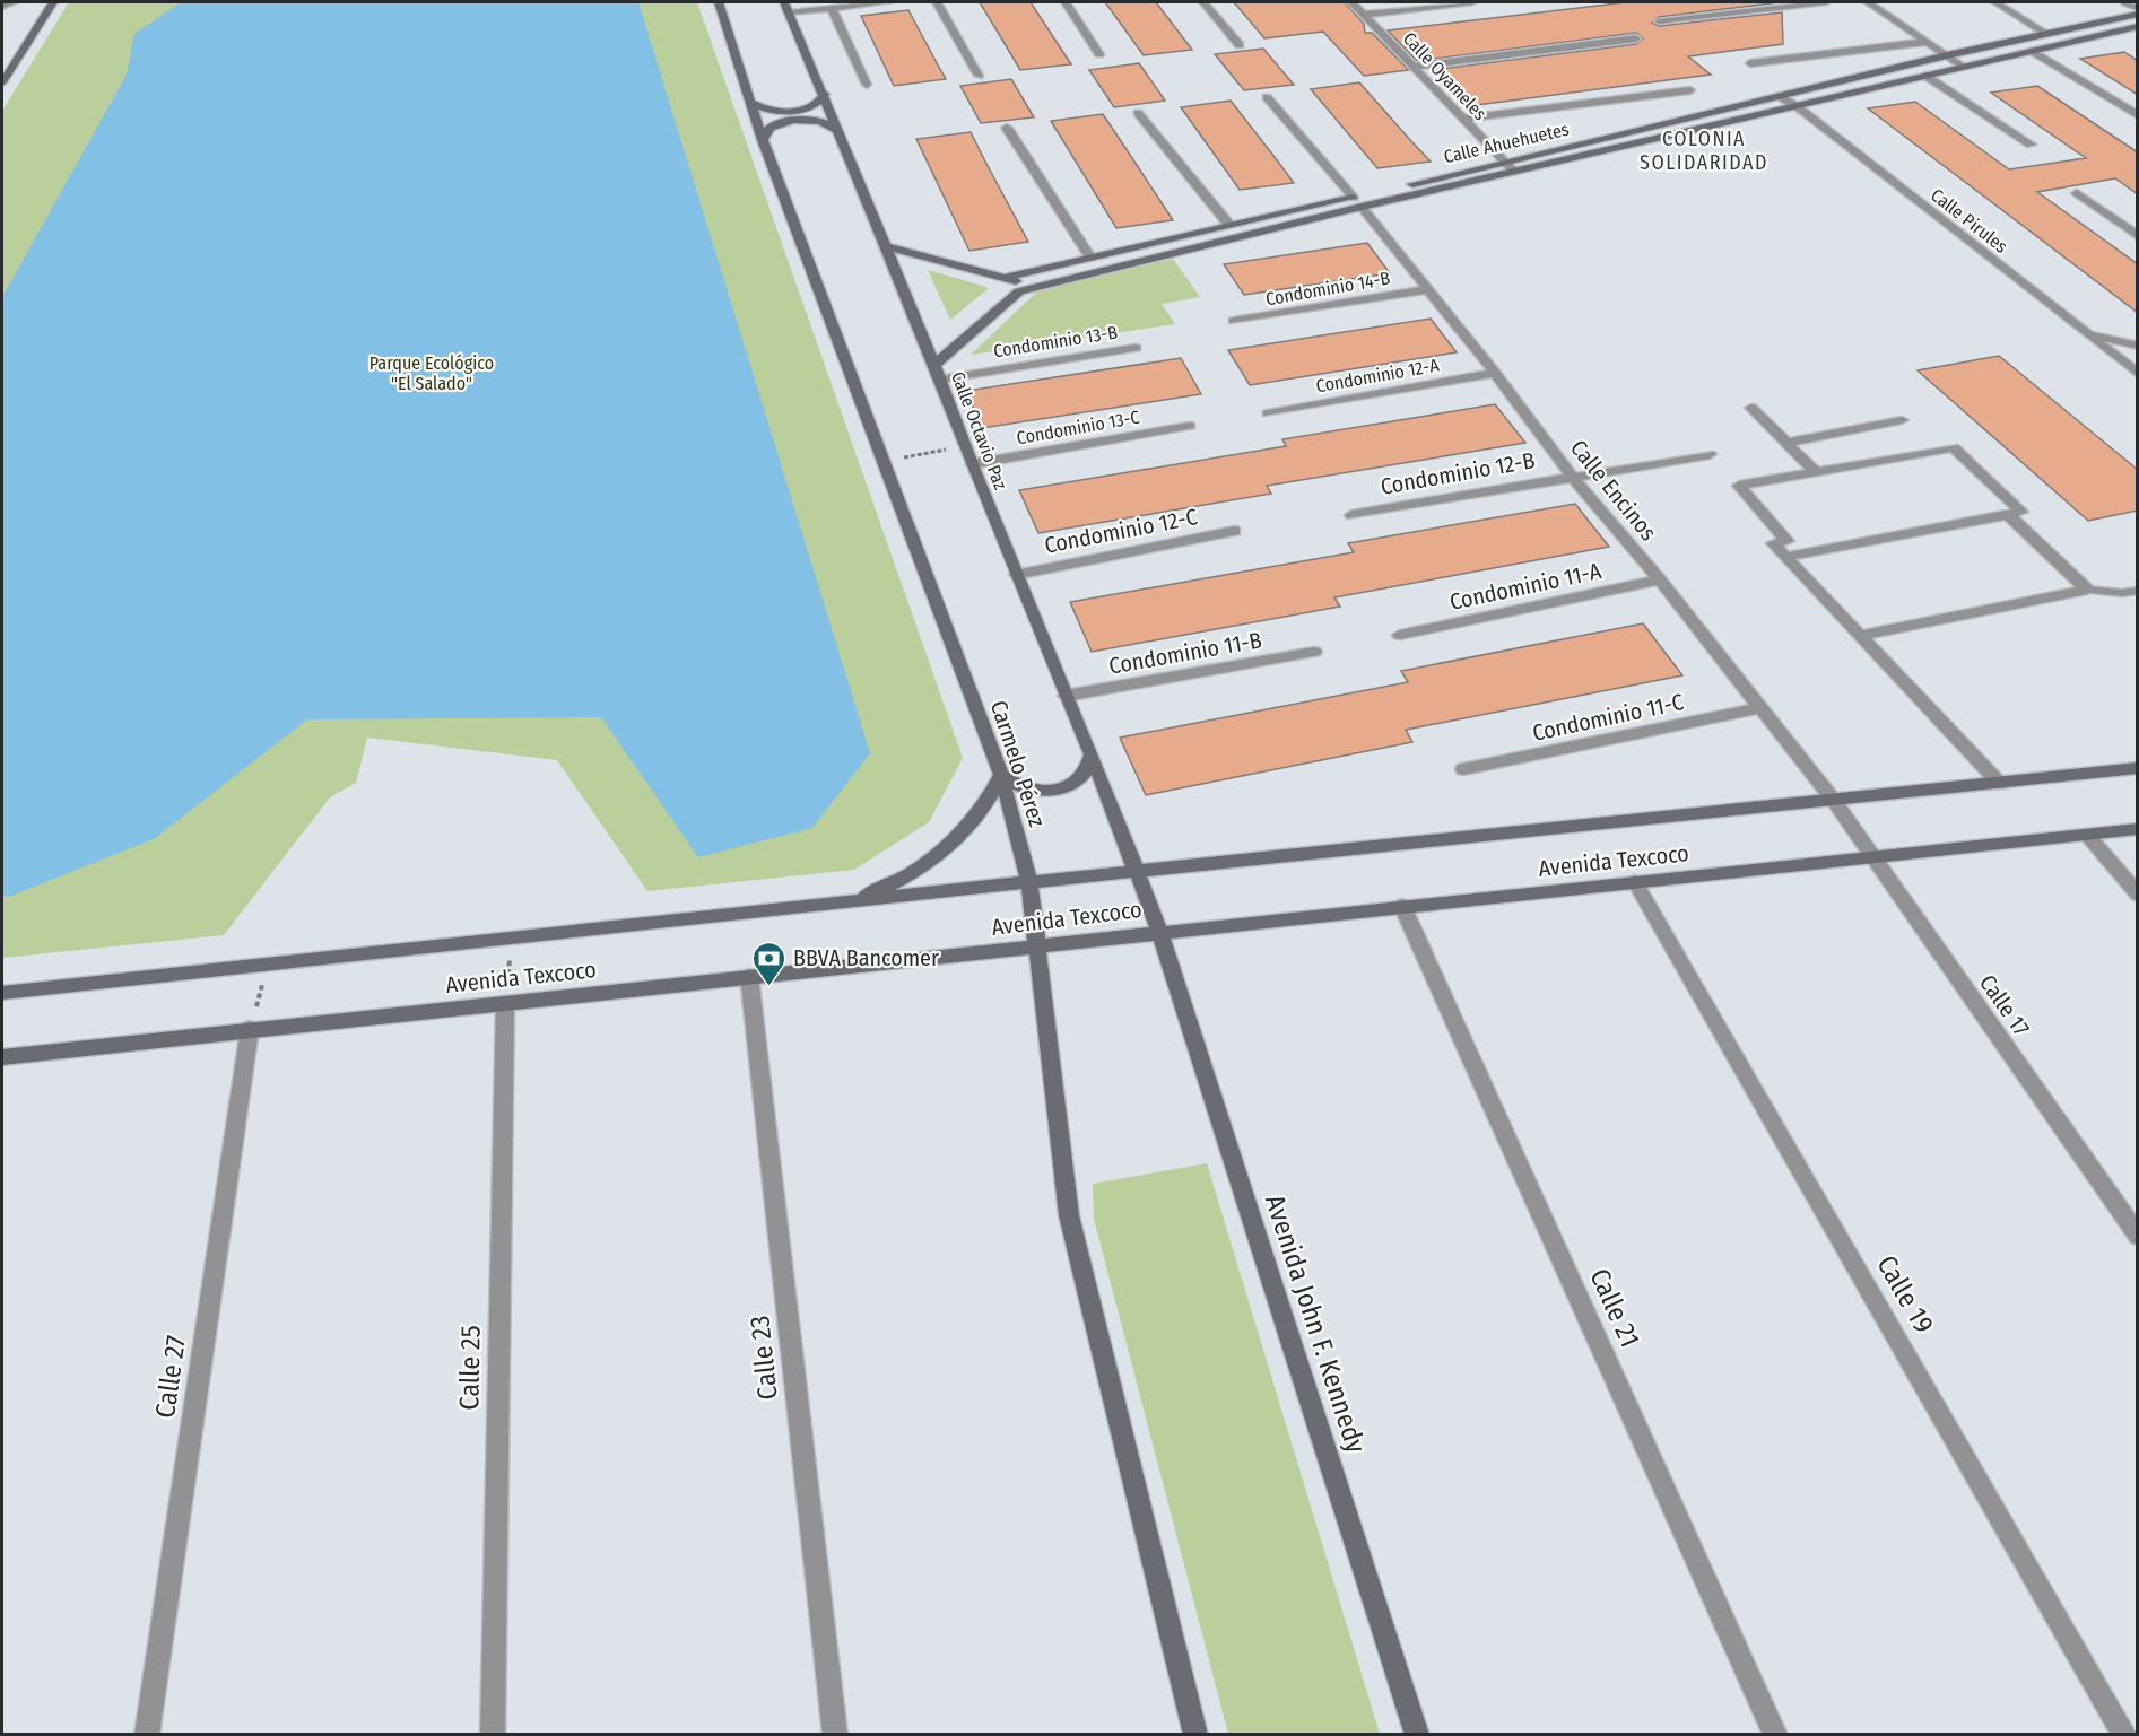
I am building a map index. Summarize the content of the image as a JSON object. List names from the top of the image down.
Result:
{
  "streets": {
    "street": [
      "Calle Oyameles",
      "Calle Ahuehuetes",
      "Calle Pirules",
      "Condominio 14-B",
      "Condominio 13-B",
      "Condominio 12-A",
      "Condominio 13-C",
      "Calle Octavio Paz",
      "Condominio 12-B",
      "Calle Encinos",
      "Condominio 12-C",
      "Condominio 11-A",
      "Condominio 11-B",
      "Condominio 11-C",
      "Carmelo Pérez",
      "Avenida Texcoco",
      "Calle 17",
      "Calle 19",
      "Calle 21",
      "Avenida John F. Kennedy",
      "Calle 23",
      "Calle 25",
      "Calle 27"
    ]
  },
  "crossings": [
    ["Calle Oyameles", "Calle Ahuehuetes"],
    ["Calle Ahuehuetes", "Calle Pirules"],
    ["Calle Ahuehuetes", "Calle Octavio Paz"],
    ["Calle Ahuehuetes", "Calle Encinos"],
    ["Condominio 14-B", "Calle Encinos"],
    ["Condominio 13-B", "Calle Octavio Paz"],
    ["Condominio 12-A", "Calle Encinos"],
    ["Condominio 13-C", "Calle Octavio Paz"],
    ["Calle Octavio Paz", "Condominio 12-C"],
    ["Calle Octavio Paz", "Condominio 11-B"],
    ["Calle Octavio Paz", "Avenida Texcoco"],
    ["Condominio 12-B", "Calle Encinos"],
    ["Calle Encinos", "Condominio 11-A"],
    ["Calle Encinos", "Condominio 11-C"],
    ["Calle Encinos", "Avenida Texcoco"],
    ["Calle Encinos", "Calle 17"],
    ["Carmelo Pérez", "Avenida Texcoco"],
    ["Avenida Texcoco", "Calle 17"],
    ["Avenida Texcoco", "Calle 19"],
    ["Avenida Texcoco", "Calle 21"],
    ["Avenida Texcoco", "Avenida John F. Kennedy"],
    ["Avenida Texcoco", "Calle 23"],
    ["Avenida Texcoco", "Calle 25"],
    ["Avenida Texcoco", "Calle 27"]
  ],
  "districts": ["COLONIA SOLIDARIDAD"],
  "parks": ["Parque Ecológico \"El Salado\""],
  "places": {
    "bank": ["BBVA Bancomer"]
  }
}
